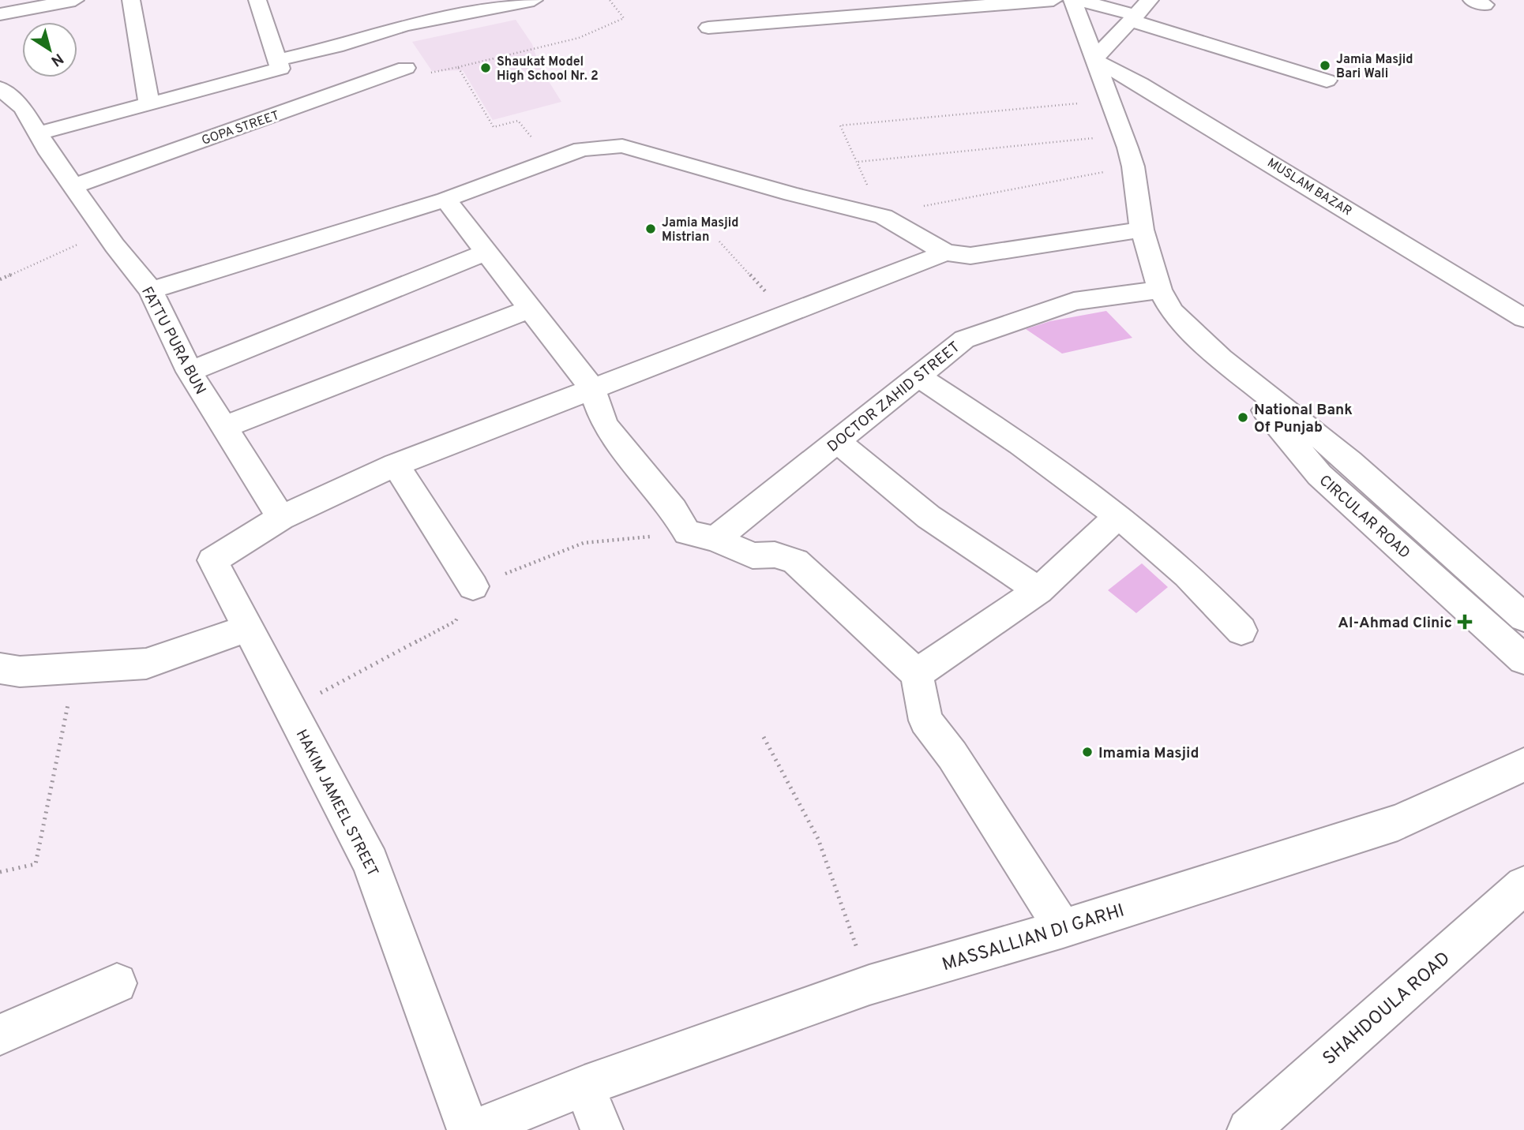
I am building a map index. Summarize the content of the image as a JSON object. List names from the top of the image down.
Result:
{
  "streets": {
    "street": [
      "GOPA STREET",
      "MUSLAM BAZAR",
      "FATTU PURA BUN",
      "DOCTOR ZAHID STREET",
      "CIRCULAR ROAD",
      "HAKIM JAMEEL STREET",
      "MASSALLIAN DI GARHI",
      "SHAHDOULA ROAD"
    ]
  },
  "crossings": [
    ["GOPA STREET", "FATTU PURA BUN"],
    ["MUSLAM BAZAR", "CIRCULAR ROAD"],
    ["FATTU PURA BUN", "HAKIM JAMEEL STREET"],
    ["DOCTOR ZAHID STREET", "CIRCULAR ROAD"]
  ],
  "places": {
    "other": [
      "Jamia Masjid Bari Wali",
      "Shaukat Model High School Nr. 2",
      "Jamia Masjid Mistrian",
      "National Bank Of Punjab",
      "Imamia Masjid"
    ],
    "health": ["Al-Ahmad Clinic"]
  },
  "north": "bottom right"
}
